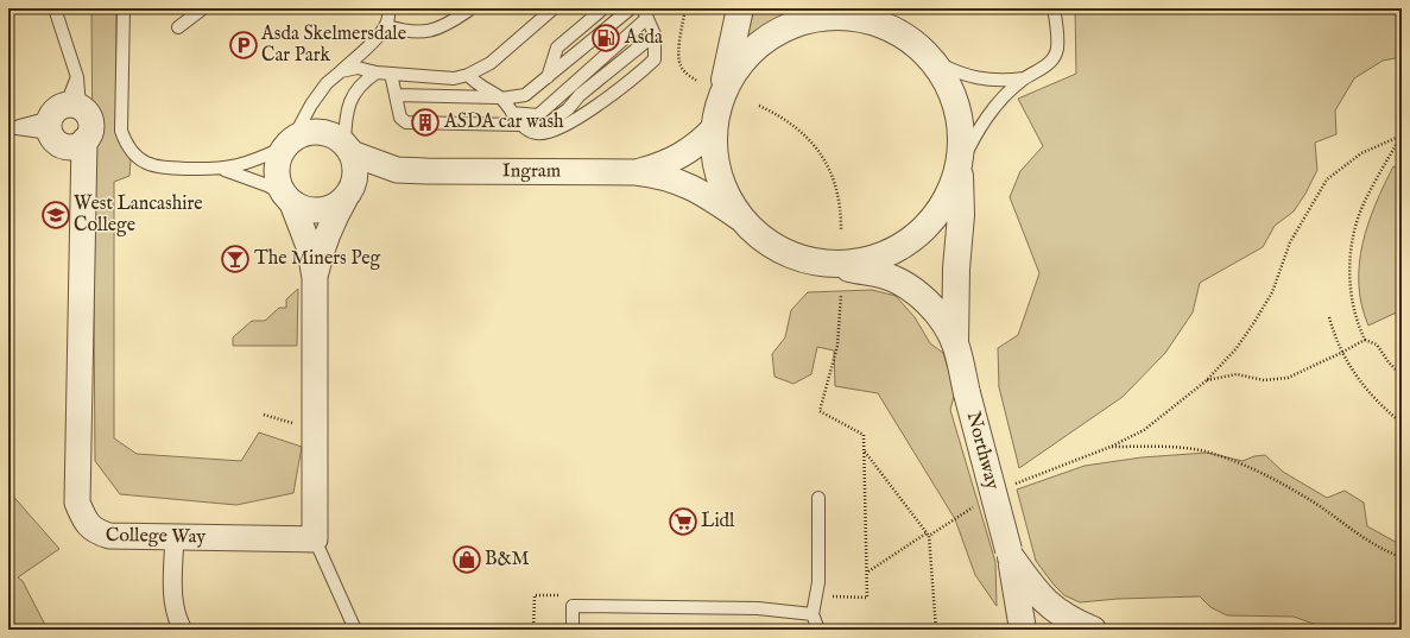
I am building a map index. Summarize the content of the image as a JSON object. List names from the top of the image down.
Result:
{
  "streets": {
    "street": ["Ingram", "Northway", "College Way"]
  },
  "places": {
    "fuel station": ["Asda"],
    "parking": ["Asda Skelmersdale Car Park"],
    "building": ["ASDA car wash"],
    "school or university": ["West Lancashire College"],
    "bar": ["The Miners Peg"],
    "supermarket": ["Lidl"],
    "shop": ["B&M"]
  }
}
